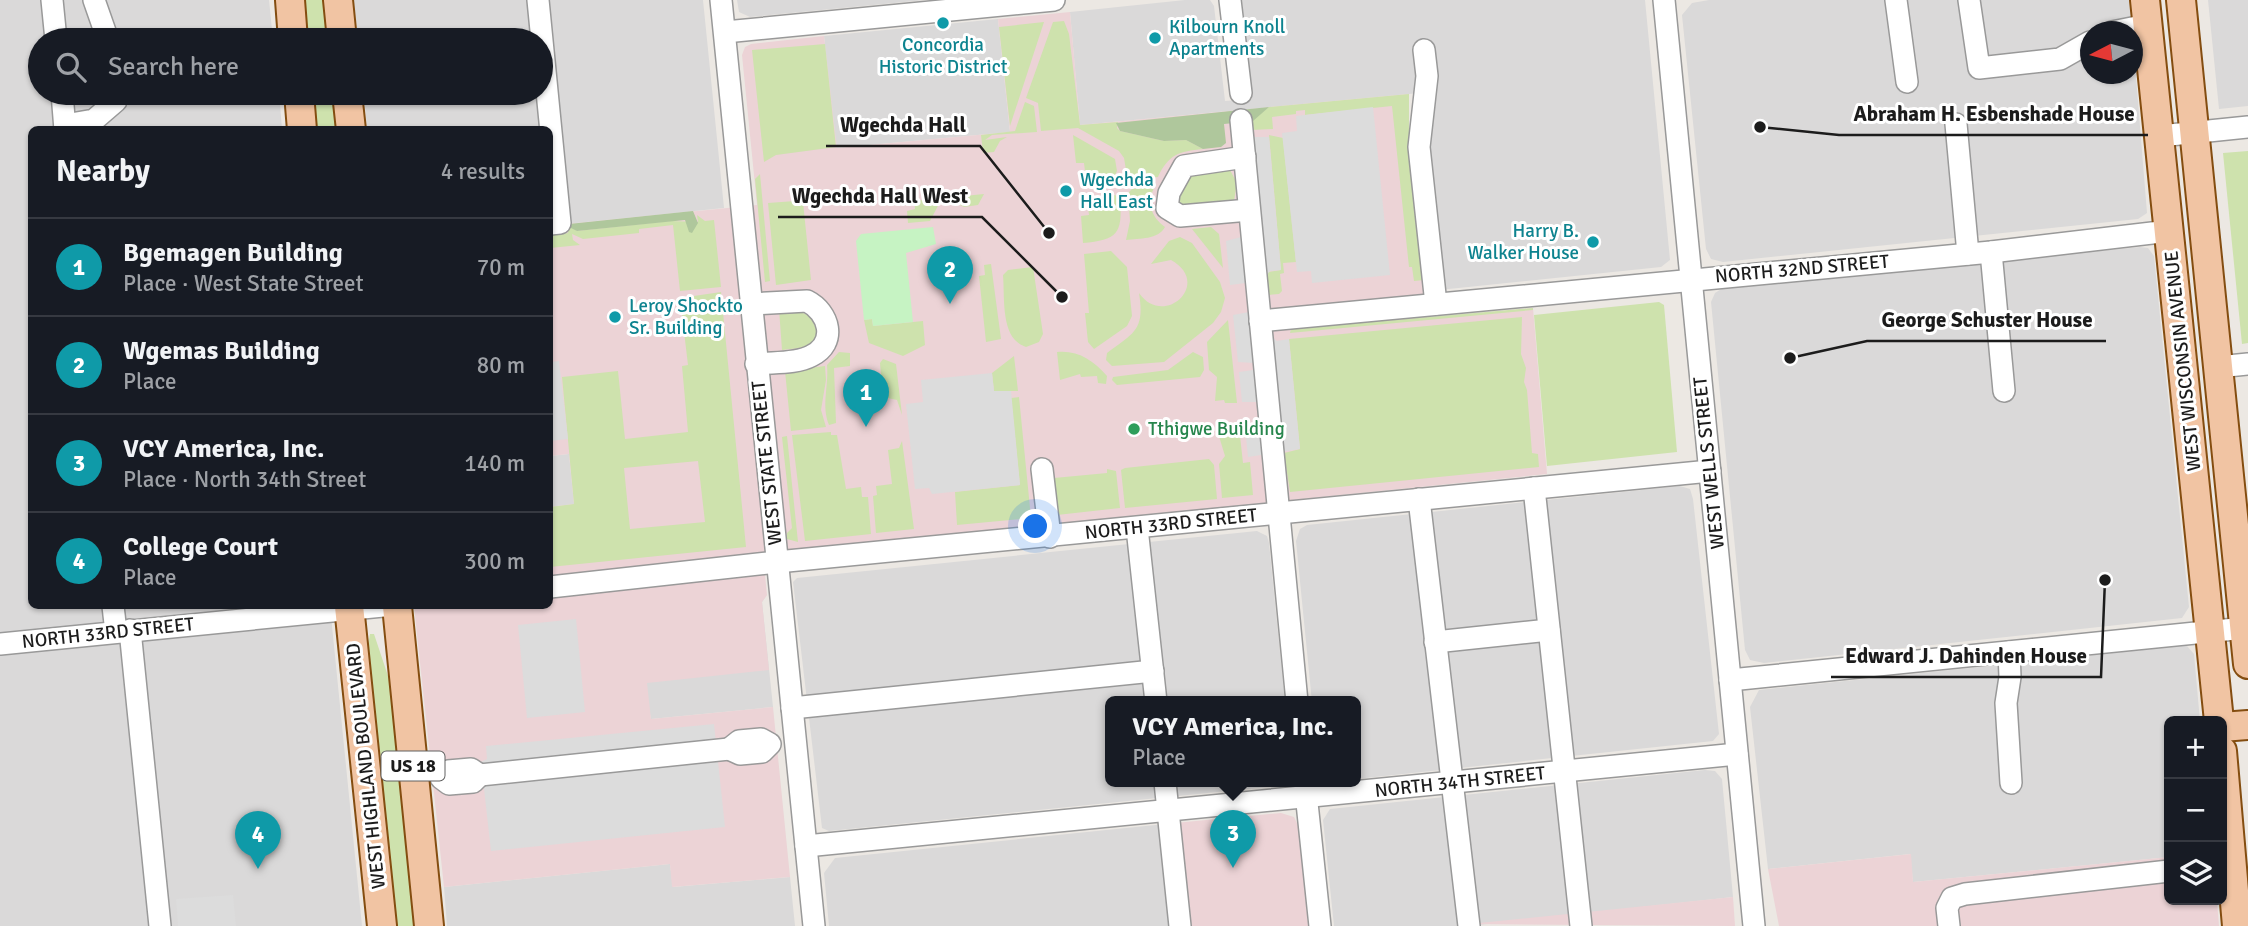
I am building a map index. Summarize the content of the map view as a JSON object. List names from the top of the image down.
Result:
{
  "streets": {
    "main road": ["WEST WISCONSIN AVENUE", "WEST HIGHLAND BOULEVARD", "US 18"],
    "street": [
      "NORTH 32ND STREET",
      "WEST STATE STREET",
      "WEST WELLS STREET",
      "NORTH 33RD STREET",
      "NORTH 34TH STREET"
    ]
  },
  "crossings": [
    ["NORTH 32ND STREET", "WEST WISCONSIN AVENUE"],
    ["NORTH 32ND STREET", "WEST WELLS STREET"],
    ["WEST STATE STREET", "NORTH 33RD STREET"],
    ["WEST STATE STREET", "NORTH 34TH STREET"],
    ["WEST WELLS STREET", "NORTH 33RD STREET"],
    ["WEST WELLS STREET", "NORTH 34TH STREET"]
  ],
  "places": [
    "Concordia Historic District",
    "Kilbourn Knoll Apartments",
    "Abraham H. Esbenshade House",
    "Wgechda Hall East",
    "Wgechda Hall",
    "Harry B. Walker House",
    "Wgechda Hall West",
    "Leroy Shockto Sr. Building",
    "George Schuster House",
    "Tthigwe Building",
    "Edward J. Dahinden House"
  ],
  "north": "left",
  "page": {
    "search": "Search here",
    "heading": ["Nearby", "4 results"],
    "list": [
      {
        "mark": "1",
        "name": "Bgemagen Building",
        "note": "Place · West State Street",
        "value": "70 m"
      },
      {
        "mark": "2",
        "name": "Wgemas Building",
        "note": "Place",
        "value": "80 m"
      },
      {
        "mark": "3",
        "name": "VCY America, Inc.",
        "note": "Place · North 34th Street",
        "value": "140 m"
      },
      {
        "mark": "4",
        "name": "College Court",
        "note": "Place",
        "value": "300 m"
      }
    ],
    "pins": [
      "2",
      "1",
      "3",
      "4"
    ],
    "popup": ["VCY America, Inc.", "Place"],
    "map_buttons": ["+", "−"]
  }
}
